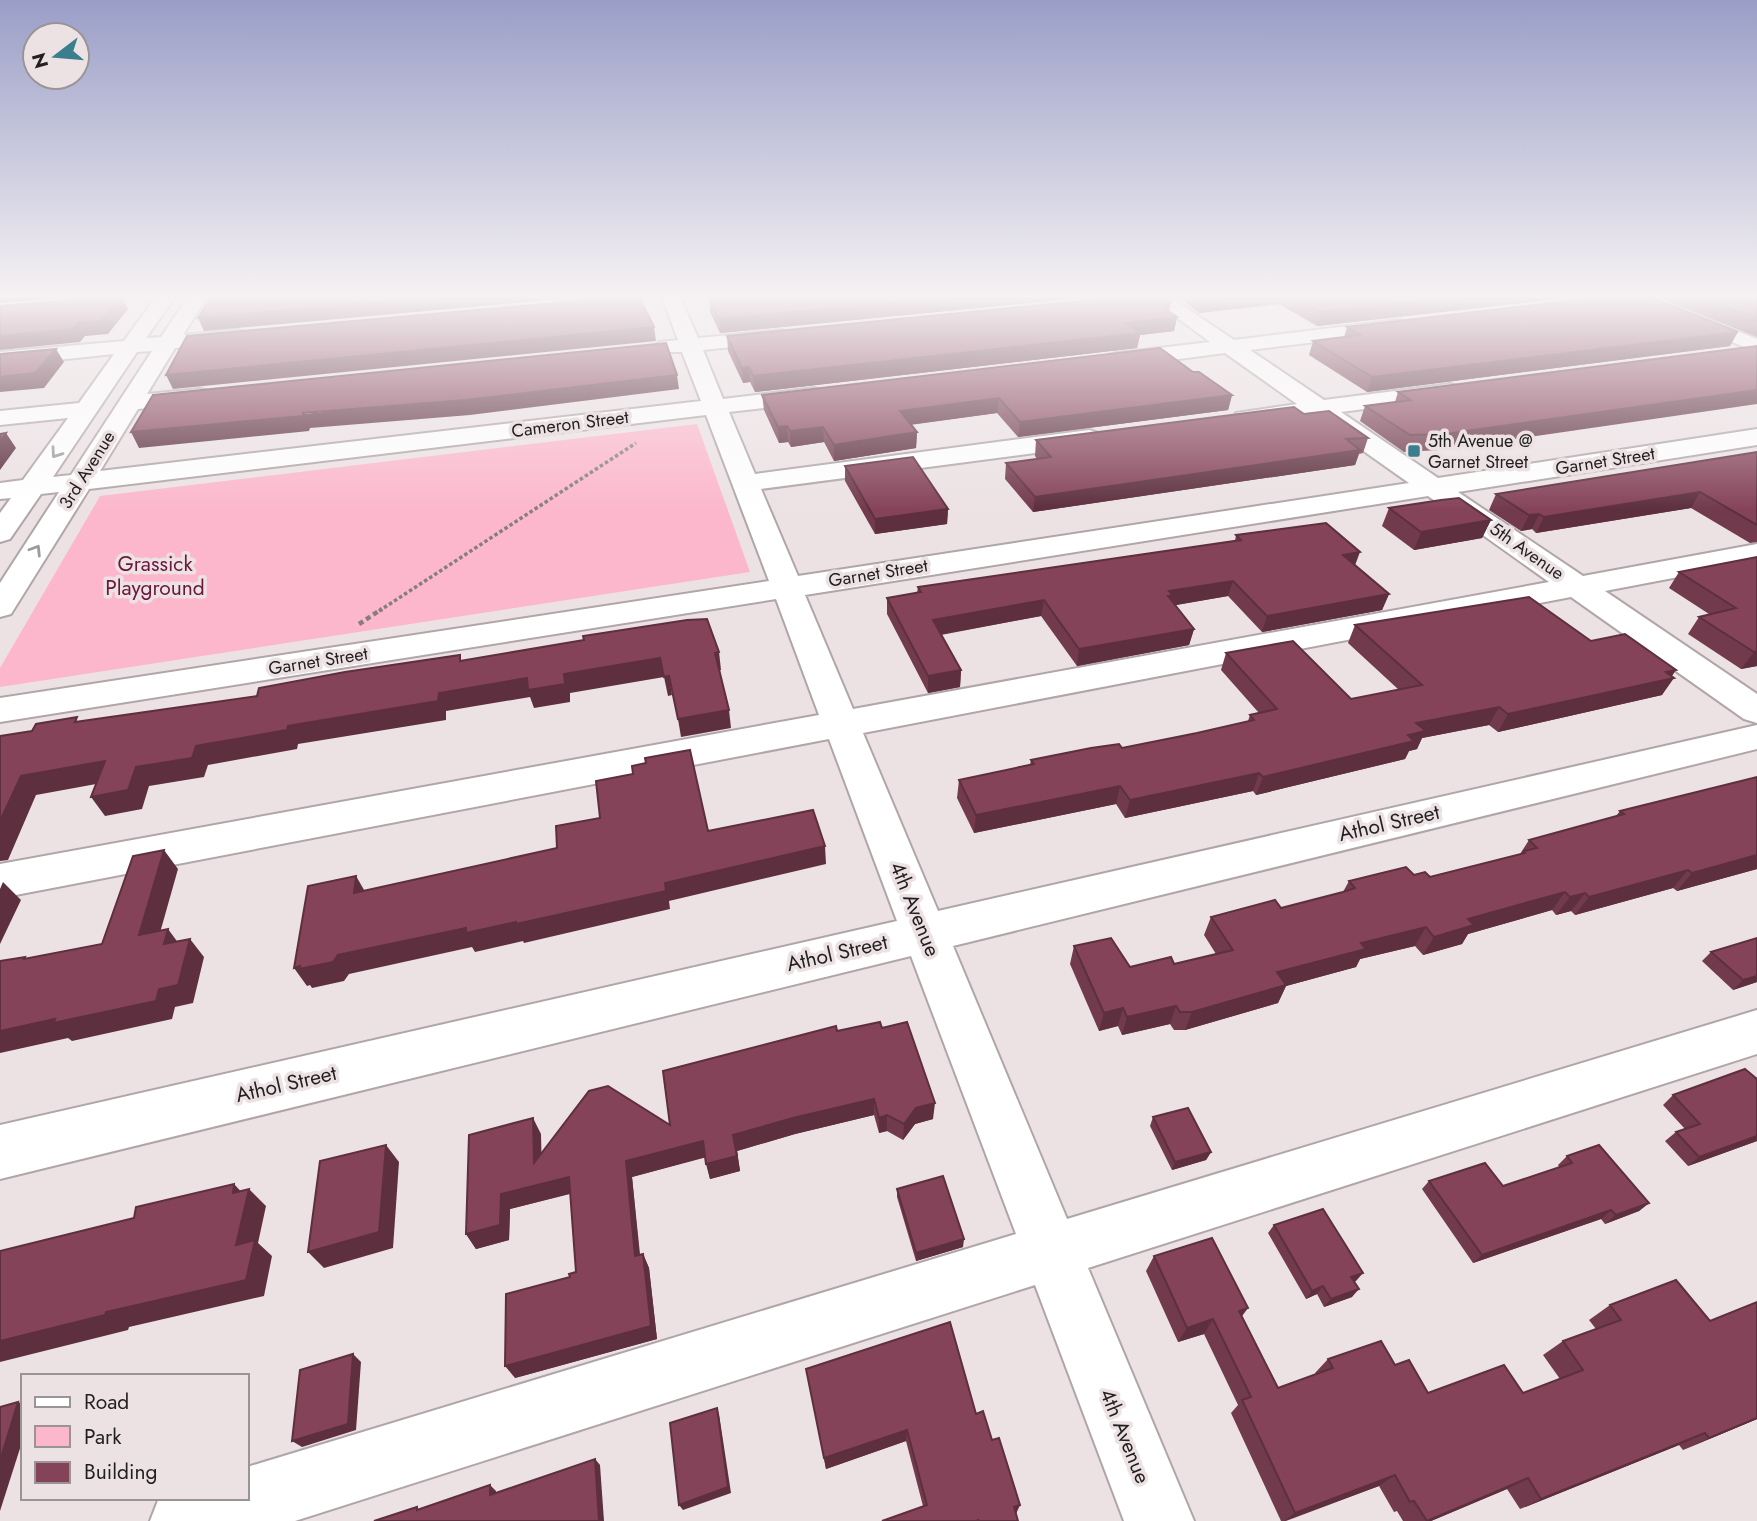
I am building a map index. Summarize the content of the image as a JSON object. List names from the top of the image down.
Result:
{
  "streets": {
    "street": [
      "Cameron Street",
      "Garnet Street",
      "3rd Avenue",
      "5th Avenue",
      "Athol Street",
      "4th Avenue"
    ]
  },
  "crossings": [
    ["Cameron Street", "3rd Avenue"],
    ["Cameron Street", "4th Avenue"],
    ["Garnet Street", "5th Avenue"],
    ["Garnet Street", "4th Avenue"],
    ["Athol Street", "4th Avenue"]
  ],
  "parks": ["Grassick Playground"],
  "places": {
    "transit": ["5th Avenue @ Garnet Street"]
  },
  "legend": ["Road", "Park", "Building"],
  "north": "left"
}
